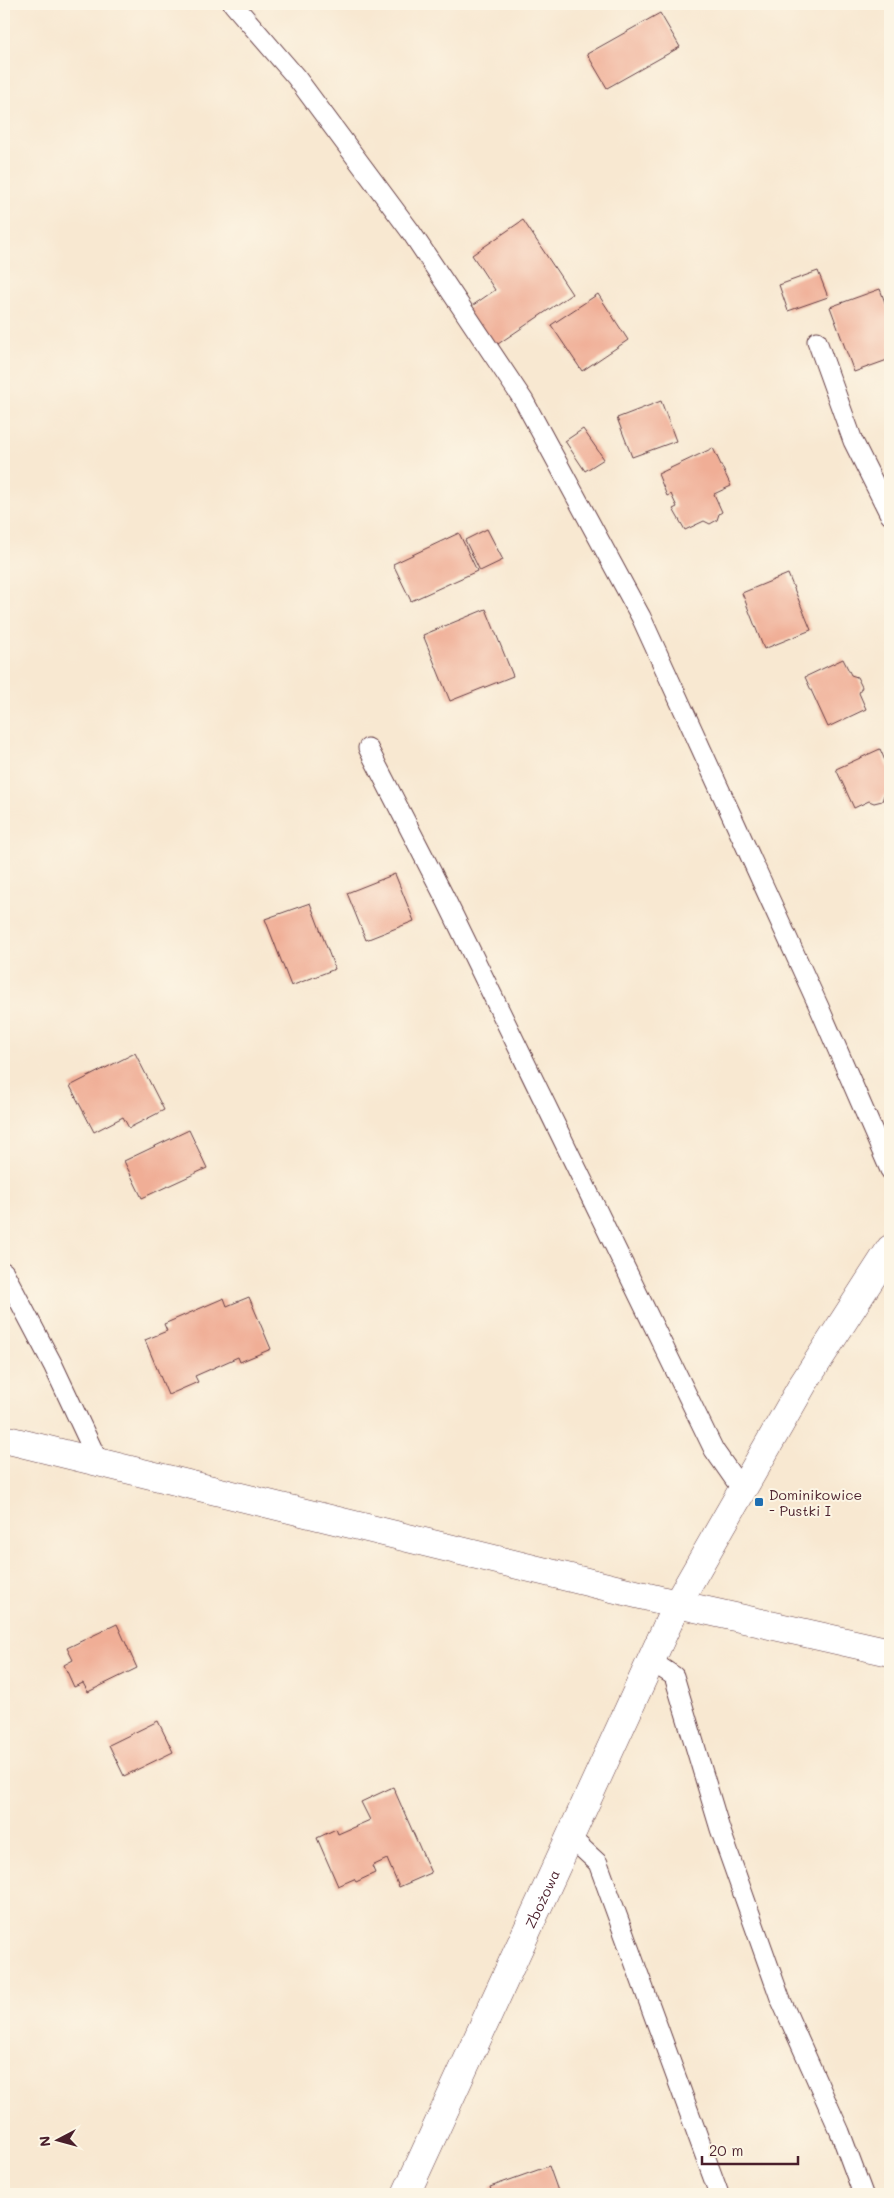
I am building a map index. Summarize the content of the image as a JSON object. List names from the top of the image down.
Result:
{
  "streets": {
    "street": ["Zbożowa"]
  },
  "places": {
    "transit": ["Dominikowice - Pustki I"]
  },
  "scale_bar": "20 m",
  "north": "left"
}
